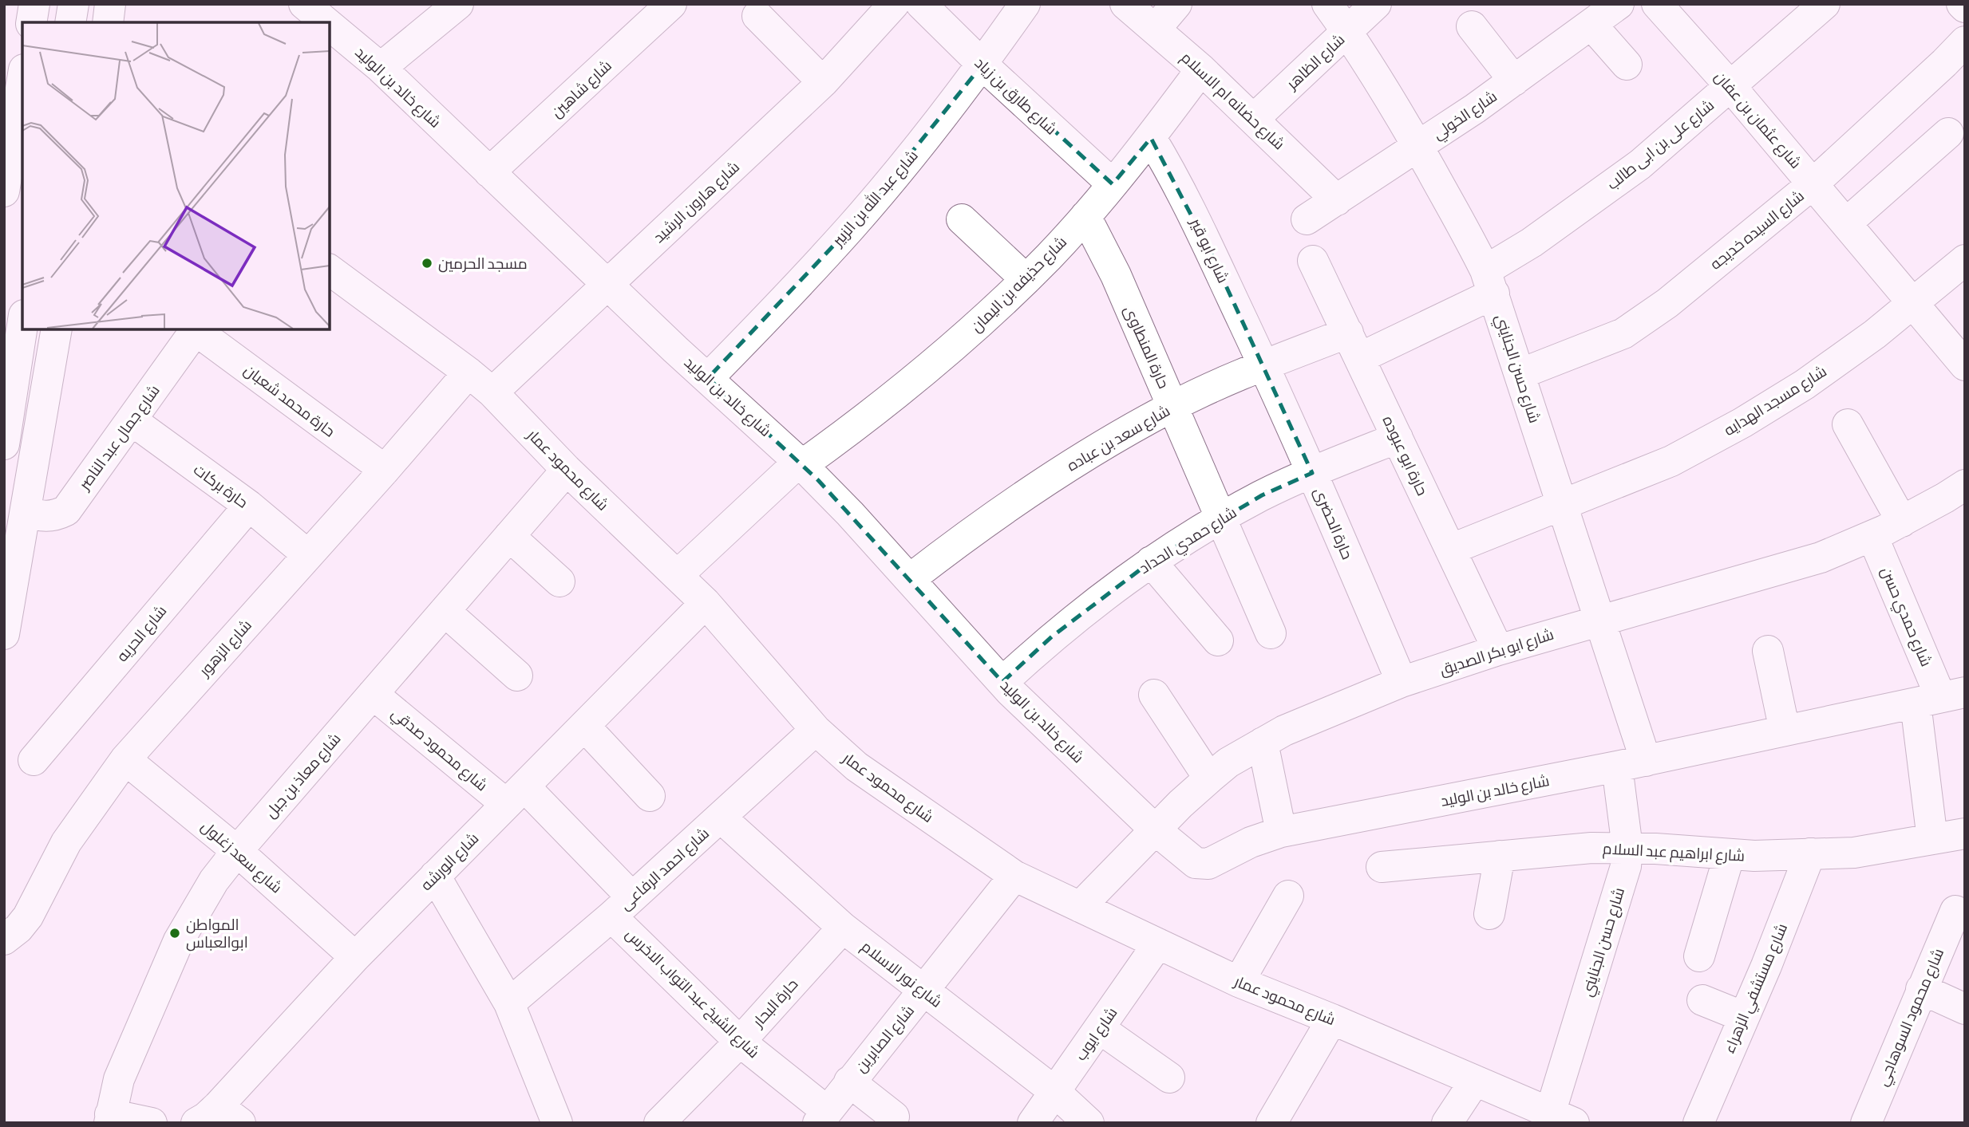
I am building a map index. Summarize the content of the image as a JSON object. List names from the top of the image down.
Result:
{
  "streets": {
    "street": [
      "شارع الظاهر",
      "شارع خالد بن الوليد",
      "شارع شاهين",
      "شارع طارق بن زياد",
      "شارع حضانه ام الاسلام",
      "شارع الخولي",
      "شارع عثمان بن عفان",
      "شارع على بن ابى طالب",
      "شارع عبد الله بن الزبير",
      "شارع هارون الرشيد",
      "شارع السيده خديجه",
      "شارع ابو قير",
      "شارع حذيفه بن اليمان",
      "حارة المنطاوى",
      "شارع حسن الجنايني",
      "حارة محمد شعبان",
      "شارع مسجد الهدايه",
      "شارع جمال عبد الناصر",
      "شارع سعد بن عباده",
      "حارة ابو عبوده",
      "شارع محمود عمار",
      "حارة بركات",
      "حارة الحضرى",
      "شارع حمدي الحداد",
      "شارع حمدي حسن",
      "شارع الحريه",
      "شارع الزهور",
      "شارع ابو بكر الصديق",
      "شارع محمود صدقي",
      "شارع معاذ بن جبل",
      "شارع ابراهيم عبد السلام",
      "شارع سعد زغلول",
      "شارع الورشه",
      "شارع احمد الرفاعى",
      "شارع نور الاسلام",
      "شارع مستشفي الزهراء",
      "شارع الشيخ عبد التواب الاخرس",
      "حارة البحار",
      "شارع محمود السوهاجي",
      "شارع ايوب",
      "شارع الصابرين"
    ]
  },
  "crossings": [
    ["شارع الظاهر", "شارع حضانه ام الاسلام"],
    ["شارع الظاهر", "شارع حسن الجنايني"],
    ["شارع خالد بن الوليد", "شارع شاهين"],
    ["شارع خالد بن الوليد", "شارع عبد الله بن الزبير"],
    ["شارع خالد بن الوليد", "شارع هارون الرشيد"],
    ["شارع خالد بن الوليد", "شارع حذيفه بن اليمان"],
    ["شارع خالد بن الوليد", "شارع حسن الجنايني"],
    ["شارع خالد بن الوليد", "شارع سعد بن عباده"],
    ["شارع خالد بن الوليد", "شارع حمدي الحداد"],
    ["شارع خالد بن الوليد", "شارع حمدي حسن"],
    ["شارع خالد بن الوليد", "شارع ابو بكر الصديق"],
    ["شارع طارق بن زياد", "شارع عبد الله بن الزبير"],
    ["شارع طارق بن زياد", "شارع حذيفه بن اليمان"],
    ["شارع حضانه ام الاسلام", "شارع الخولي"],
    ["شارع حضانه ام الاسلام", "شارع حذيفه بن اليمان"],
    ["شارع الخولي", "شارع حسن الجنايني"],
    ["شارع عثمان بن عفان", "شارع على بن ابى طالب"],
    ["شارع عثمان بن عفان", "شارع السيده خديجه"],
    ["شارع عثمان بن عفان", "شارع مسجد الهدايه"],
    ["شارع على بن ابى طالب", "شارع حسن الجنايني"],
    ["شارع على بن ابى طالب", "شارع سعد بن عباده"],
    ["شارع على بن ابى طالب", "حارة ابو عبوده"],
    ["شارع هارون الرشيد", "شارع محمود عمار"],
    ["شارع السيده خديجه", "شارع حسن الجنايني"],
    ["شارع ابو قير", "شارع حذيفه بن اليمان"],
    ["شارع ابو قير", "شارع سعد بن عباده"],
    ["شارع ابو قير", "حارة الحضرى"],
    ["شارع حذيفه بن اليمان", "حارة المنطاوى"],
    ["شارع حذيفه بن اليمان", "شارع محمود عمار"],
    ["حارة المنطاوى", "شارع سعد بن عباده"],
    ["حارة المنطاوى", "شارع حمدي الحداد"],
    ["شارع حسن الجنايني", "شارع مسجد الهدايه"],
    ["شارع حسن الجنايني", "شارع محمود عمار"],
    ["شارع حسن الجنايني", "شارع ابو بكر الصديق"],
    ["شارع حسن الجنايني", "شارع ابراهيم عبد السلام"],
    ["حارة محمد شعبان", "شارع جمال عبد الناصر"],
    ["حارة محمد شعبان", "شارع الزهور"],
    ["شارع مسجد الهدايه", "حارة ابو عبوده"],
    ["شارع جمال عبد الناصر", "حارة بركات"],
    ["شارع سعد بن عباده", "حارة ابو عبوده"],
    ["شارع سعد بن عباده", "حارة الحضرى"],
    ["حارة ابو عبوده", "شارع حمدي الحداد"],
    ["حارة ابو عبوده", "شارع ابو بكر الصديق"],
    ["شارع محمود عمار", "شارع الزهور"],
    ["شارع محمود عمار", "شارع ابو بكر الصديق"],
    ["شارع محمود عمار", "شارع معاذ بن جبل"],
    ["شارع محمود عمار", "شارع الورشه"],
    ["شارع محمود عمار", "شارع احمد الرفاعى"],
    ["شارع محمود عمار", "شارع ايوب"],
    ["شارع محمود عمار", "شارع الصابرين"],
    ["حارة بركات", "شارع الحريه"],
    ["حارة بركات", "شارع الزهور"],
    ["حارة الحضرى", "شارع حمدي الحداد"],
    ["حارة الحضرى", "شارع ابو بكر الصديق"],
    ["شارع حمدي حسن", "شارع ابو بكر الصديق"],
    ["شارع الزهور", "شارع سعد زغلول"],
    ["شارع محمود صدقي", "شارع معاذ بن جبل"],
    ["شارع محمود صدقي", "شارع الورشه"],
    ["شارع محمود صدقي", "شارع احمد الرفاعى"],
    ["شارع محمود صدقي", "شارع الشيخ عبد التواب الاخرس"],
    ["شارع معاذ بن جبل", "شارع سعد زغلول"],
    ["شارع ابراهيم عبد السلام", "شارع مستشفي الزهراء"],
    ["شارع سعد زغلول", "شارع الورشه"],
    ["شارع احمد الرفاعى", "شارع نور الاسلام"],
    ["شارع احمد الرفاعى", "شارع الشيخ عبد التواب الاخرس"],
    ["شارع نور الاسلام", "حارة البحار"],
    ["شارع نور الاسلام", "شارع ايوب"],
    ["شارع نور الاسلام", "شارع الصابرين"],
    ["شارع الشيخ عبد التواب الاخرس", "حارة البحار"],
    ["شارع الشيخ عبد التواب الاخرس", "شارع الصابرين"]
  ],
  "places": ["مسجد الحرمين", "المواطن ابوالعباس"]
}
